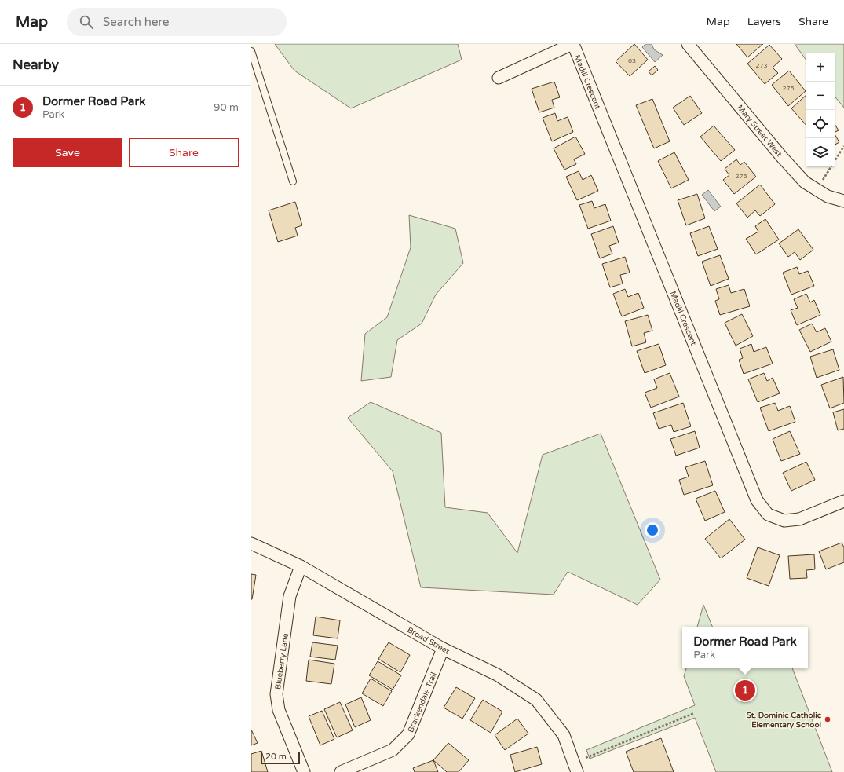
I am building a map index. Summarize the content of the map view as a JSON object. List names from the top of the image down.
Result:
{
  "streets": {
    "street": [
      "Madill Crescent",
      "Mary Street West",
      "Broad Street",
      "Blueberry Lane",
      "Brackendale Trail"
    ]
  },
  "crossings": [
    ["Broad Street", "Blueberry Lane"],
    ["Broad Street", "Brackendale Trail"]
  ],
  "places": ["St. Dominic Catholic Elementary School"],
  "house_numbers": [
    "63",
    "273",
    "275",
    "276"
  ],
  "scale_bar": "20 m",
  "page": {
    "header": "Map",
    "search": "Search here",
    "nav": ["Map", "Layers", "Share"],
    "heading": "Nearby",
    "map_buttons": ["+", "−"],
    "list": [
      {
        "mark": "1",
        "name": "Dormer Road Park",
        "note": "Park",
        "value": "90 m"
      }
    ],
    "buttons": ["Save", "Share"],
    "popup": ["Dormer Road Park", "Park"],
    "pins": "1",
    "scale": "20 m"
  }
}
